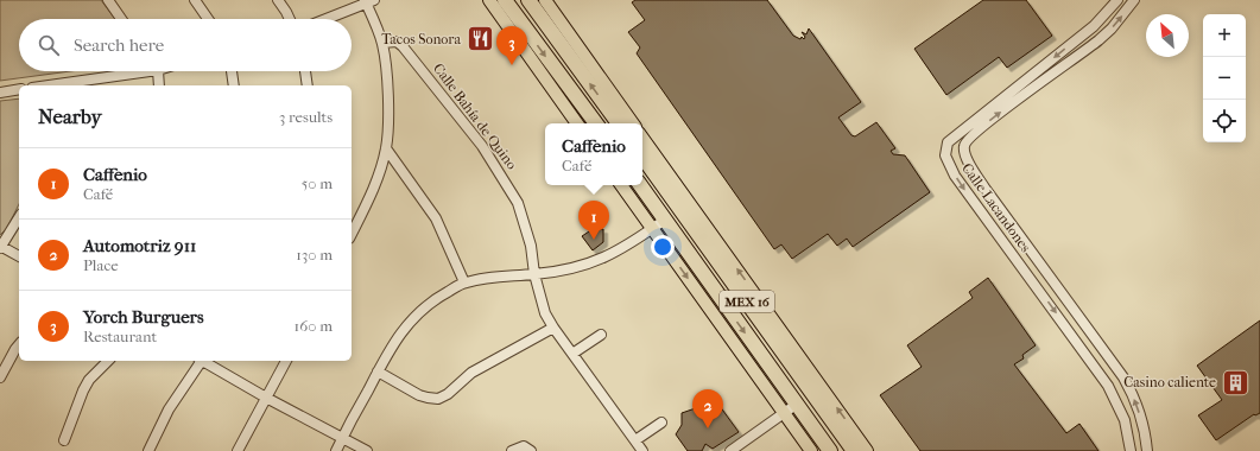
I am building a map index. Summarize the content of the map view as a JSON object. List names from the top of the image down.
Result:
{
  "streets": {
    "highway": ["MEX 16"],
    "street": ["Calle Bahía de Quino", "Calle Lacandones"]
  },
  "places": {
    "restaurant": ["Tacos Sonora"],
    "building": ["Casino caliente"]
  },
  "north": "top left",
  "page": {
    "map_buttons": ["+", "−"],
    "search": "Search here",
    "pins": ["3", "1", "2"],
    "heading": ["Nearby", "3 results"],
    "popup": ["Caffenio", "Café"],
    "list": [
      {
        "mark": "1",
        "name": "Caffenio",
        "note": "Café",
        "value": "50 m"
      },
      {
        "mark": "2",
        "name": "Automotriz 911",
        "note": "Place",
        "value": "130 m"
      },
      {
        "mark": "3",
        "name": "Yorch Burguers",
        "note": "Restaurant",
        "value": "160 m"
      }
    ]
  }
}
